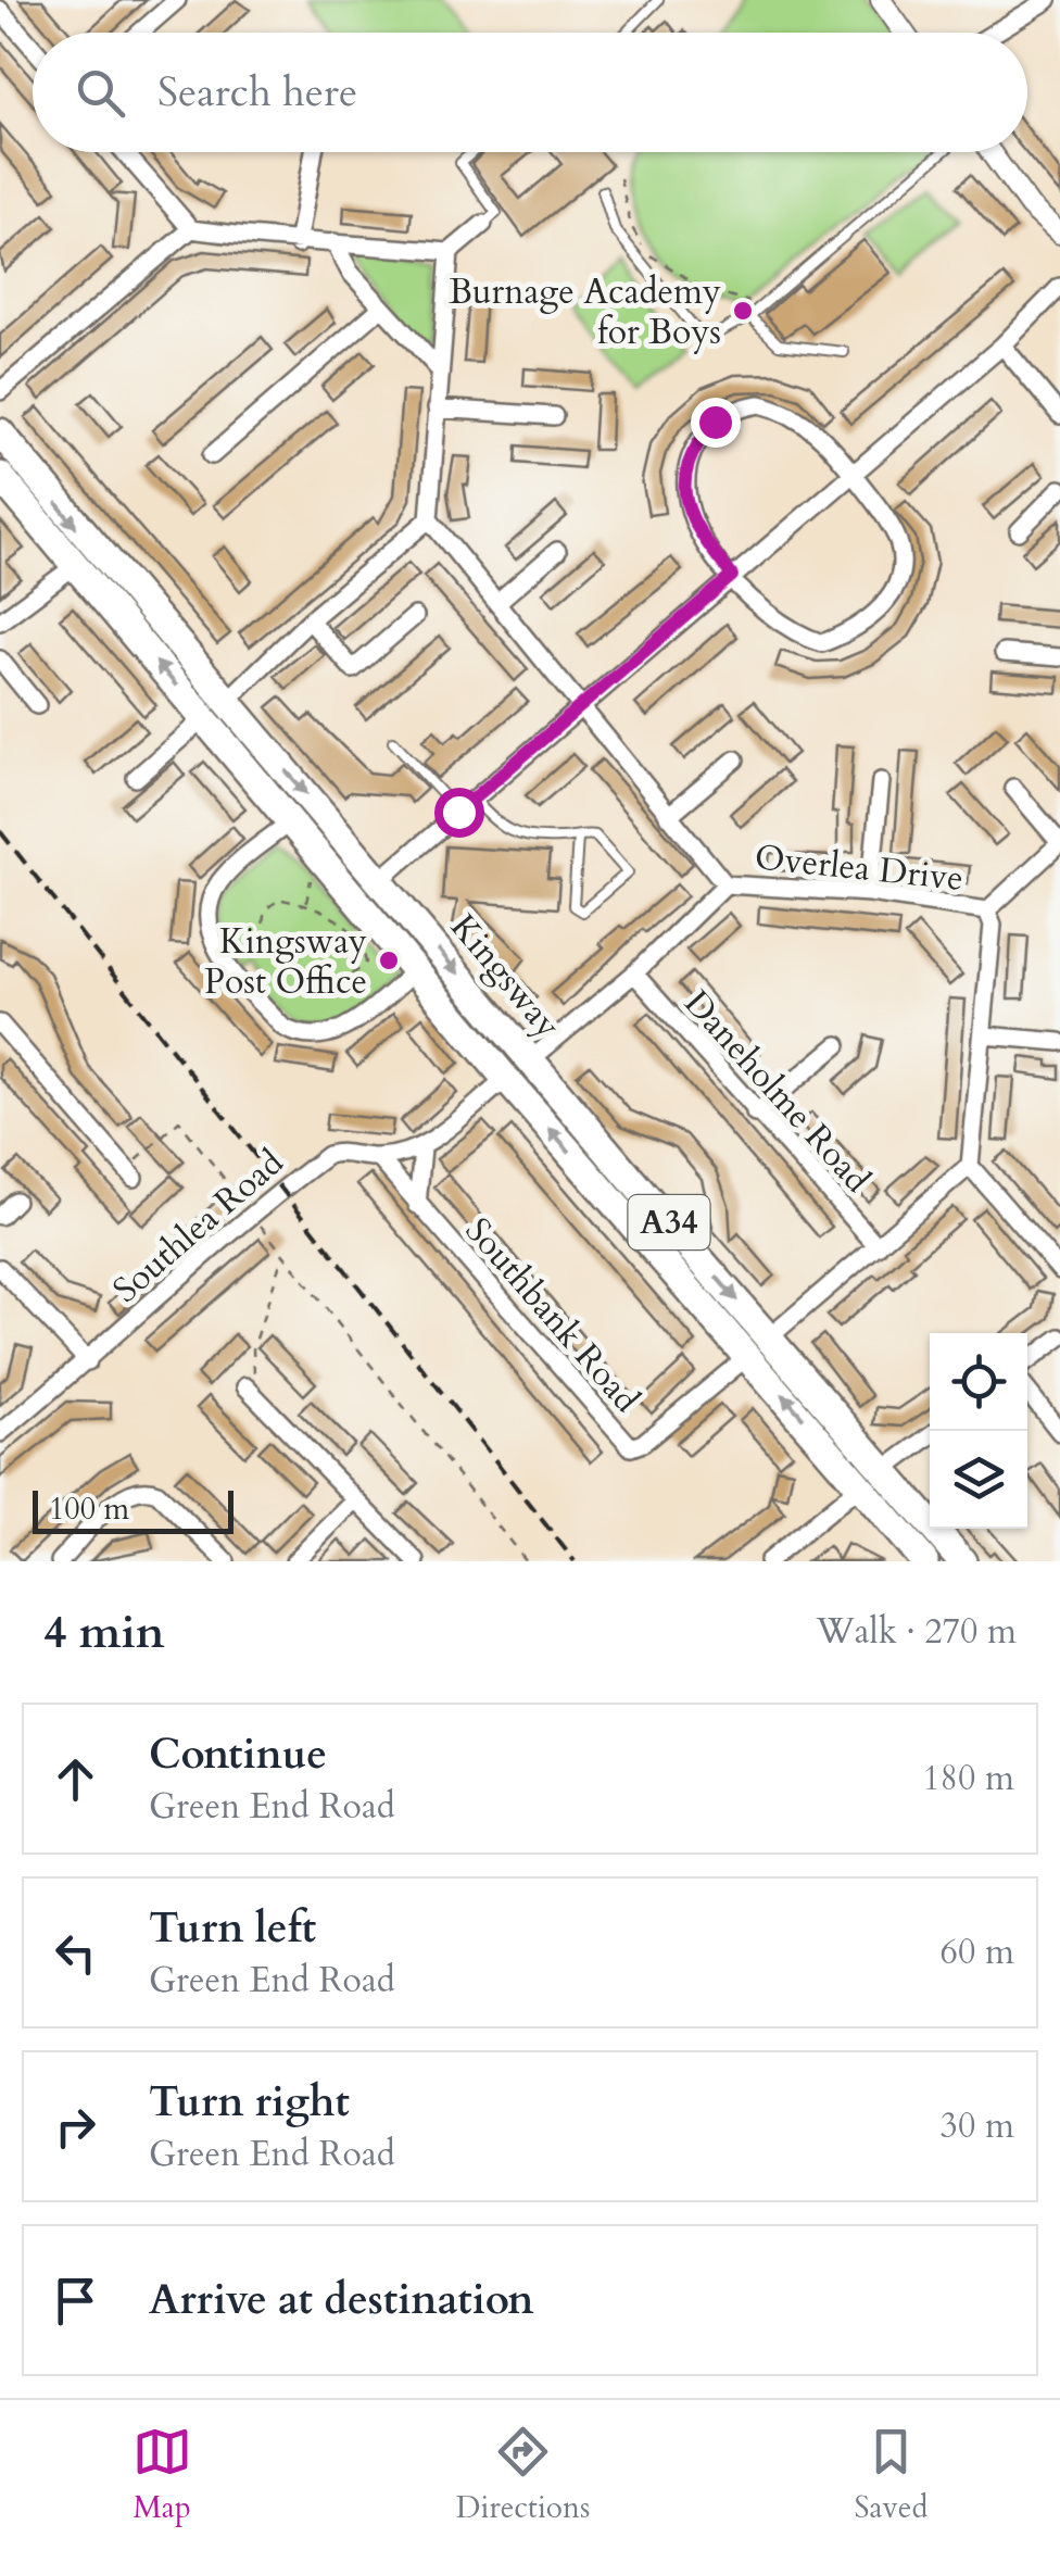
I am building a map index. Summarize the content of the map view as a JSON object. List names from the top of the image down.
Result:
{
  "streets": {
    "highway": ["Kingsway", "A34"],
    "street": [
      "Overlea Drive",
      "Daneholme Road",
      "Southlea Road",
      "Southbank Road"
    ]
  },
  "crossings": [
    ["Kingsway", "Southlea Road"],
    ["Kingsway", "Southbank Road"],
    ["Southlea Road", "Southbank Road"]
  ],
  "places": ["Burnage Academy for Boys", "Kingsway Post Office"],
  "scale_bar": "100 m",
  "page": {
    "search": "Search here",
    "scale": "100 m",
    "heading": ["4 min", "Walk · 270 m"],
    "list": [
      ["Continue", "Green End Road", "180 m"],
      ["Turn left", "Green End Road", "60 m"],
      ["Turn right", "Green End Road", "30 m"],
      "Arrive at destination"
    ],
    "nav": ["Map", "Directions", "Saved"]
  }
}
